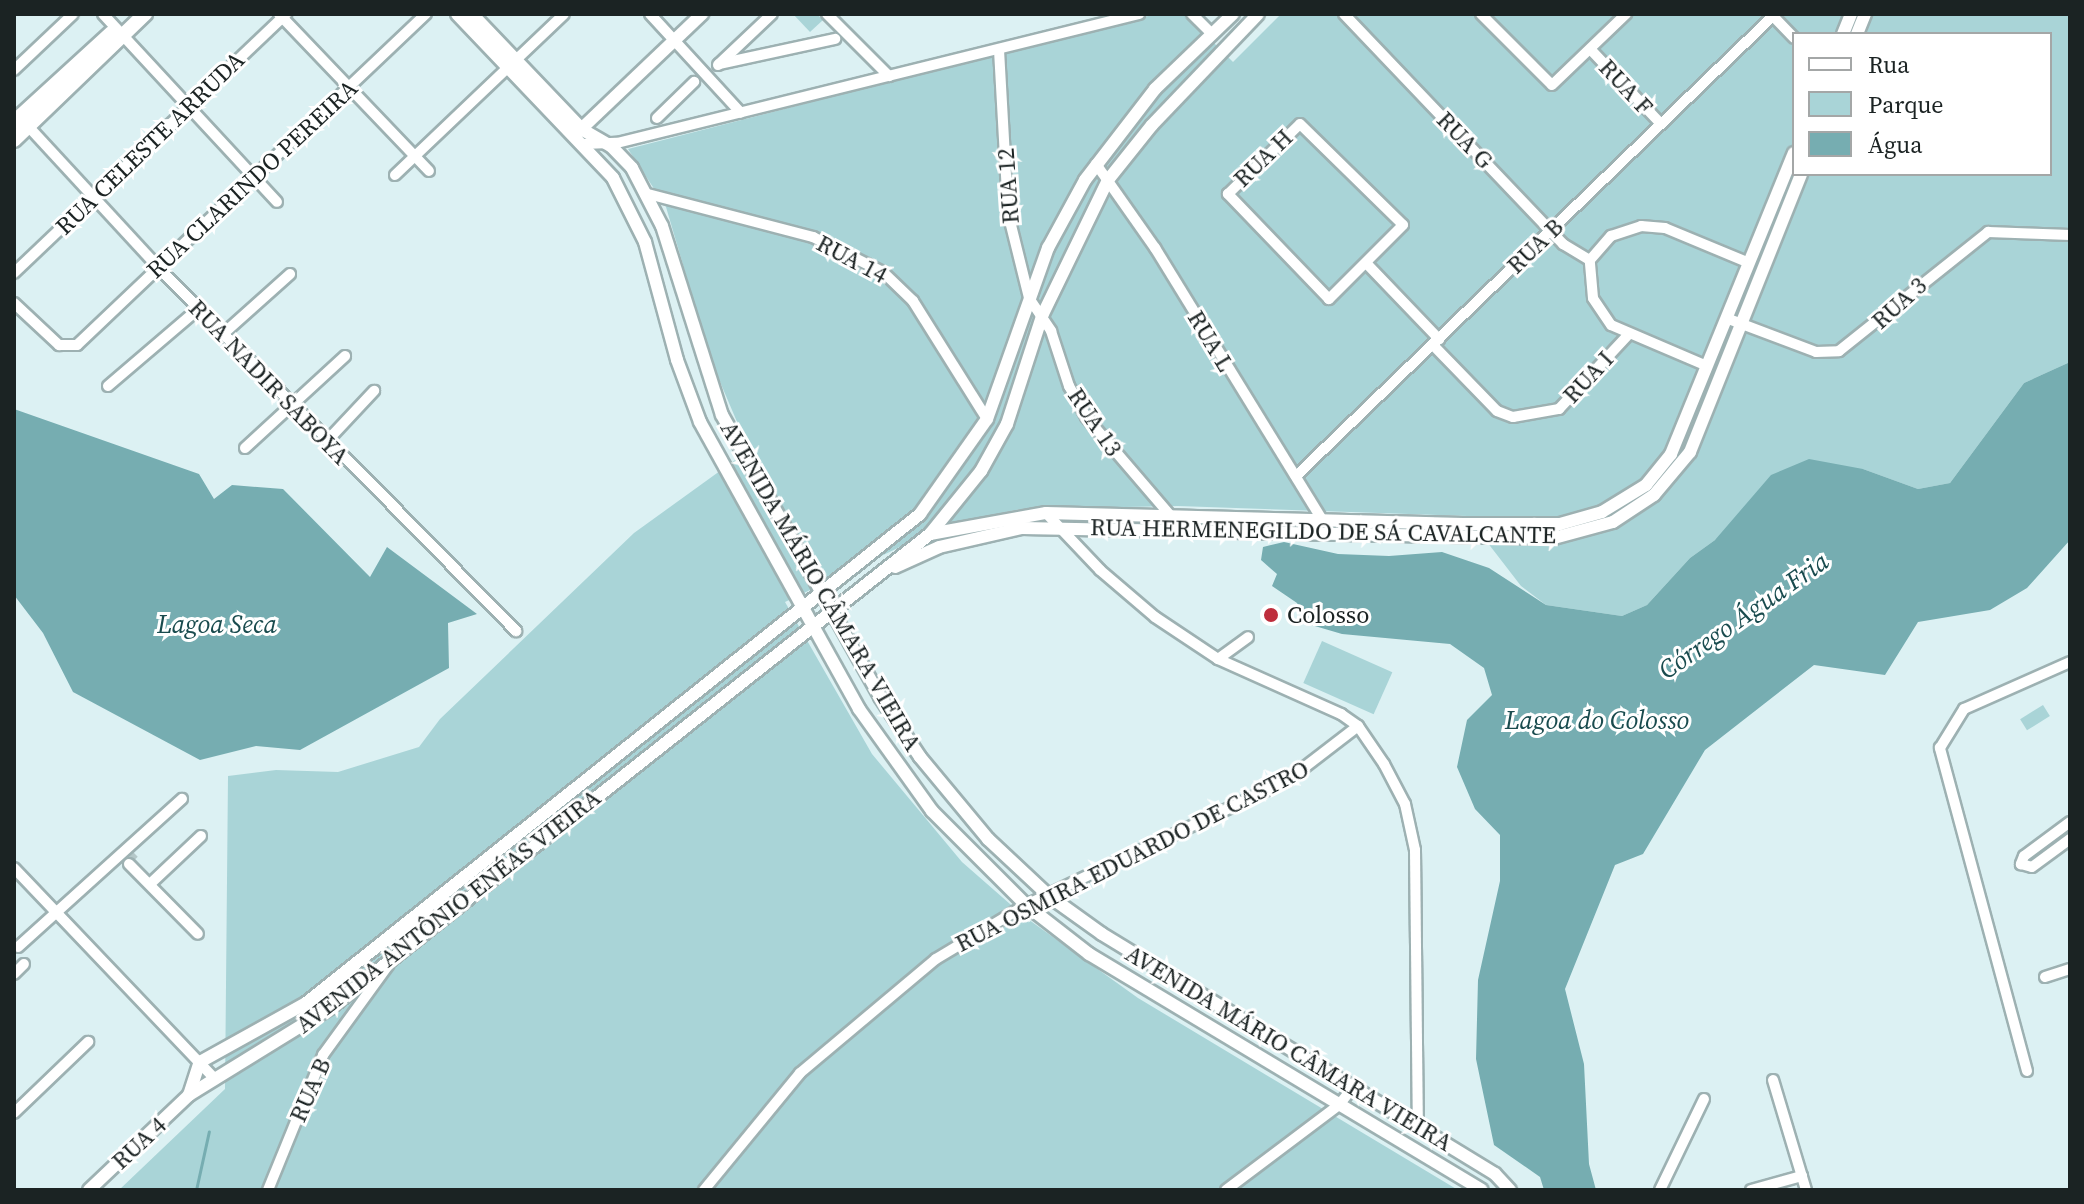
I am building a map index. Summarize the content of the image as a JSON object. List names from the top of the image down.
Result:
{
  "streets": {
    "street": [
      "RUA F",
      "RUA G",
      "RUA CELESTE ARRUDA",
      "RUA H",
      "RUA CLARINDO PEREIRA",
      "RUA 12",
      "RUA B",
      "RUA 14",
      "RUA 3",
      "RUA L",
      "RUA I",
      "RUA NADIR SABOYA",
      "RUA 13",
      "RUA HERMENEGILDO DE SÁ CAVALCANTE",
      "AVENIDA MÁRIO CÂMARA VIEIRA",
      "RUA OSMIRA EDUARDO DE CASTRO",
      "AVENIDA ANTÔNIO ENÉAS VIEIRA",
      "RUA 4"
    ]
  },
  "crossings": [
    ["RUA F", "RUA B"],
    ["RUA G", "RUA B"],
    ["RUA CELESTE ARRUDA", "RUA NADIR SABOYA"],
    ["RUA CLARINDO PEREIRA", "RUA NADIR SABOYA"],
    ["RUA 12", "RUA 13"],
    ["RUA 12", "AVENIDA ANTÔNIO ENÉAS VIEIRA"],
    ["RUA B", "RUA L"],
    ["RUA B", "RUA I"],
    ["RUA B", "AVENIDA ANTÔNIO ENÉAS VIEIRA"],
    ["RUA 14", "AVENIDA MÁRIO CÂMARA VIEIRA"],
    ["RUA 14", "AVENIDA ANTÔNIO ENÉAS VIEIRA"],
    ["RUA 3", "RUA HERMENEGILDO DE SÁ CAVALCANTE"],
    ["RUA L", "RUA HERMENEGILDO DE SÁ CAVALCANTE"],
    ["RUA L", "AVENIDA ANTÔNIO ENÉAS VIEIRA"],
    ["RUA 13", "RUA HERMENEGILDO DE SÁ CAVALCANTE"],
    ["RUA 13", "AVENIDA ANTÔNIO ENÉAS VIEIRA"],
    ["RUA HERMENEGILDO DE SÁ CAVALCANTE", "AVENIDA ANTÔNIO ENÉAS VIEIRA"],
    ["AVENIDA MÁRIO CÂMARA VIEIRA", "RUA OSMIRA EDUARDO DE CASTRO"],
    ["AVENIDA MÁRIO CÂMARA VIEIRA", "AVENIDA ANTÔNIO ENÉAS VIEIRA"],
    ["AVENIDA ANTÔNIO ENÉAS VIEIRA", "RUA 4"]
  ],
  "water": ["Córrego Água Fria", "Lagoa Seca", "Lagoa do Colosso"],
  "places": ["Colosso"],
  "legend": ["Rua", "Parque", "Água"]
}
